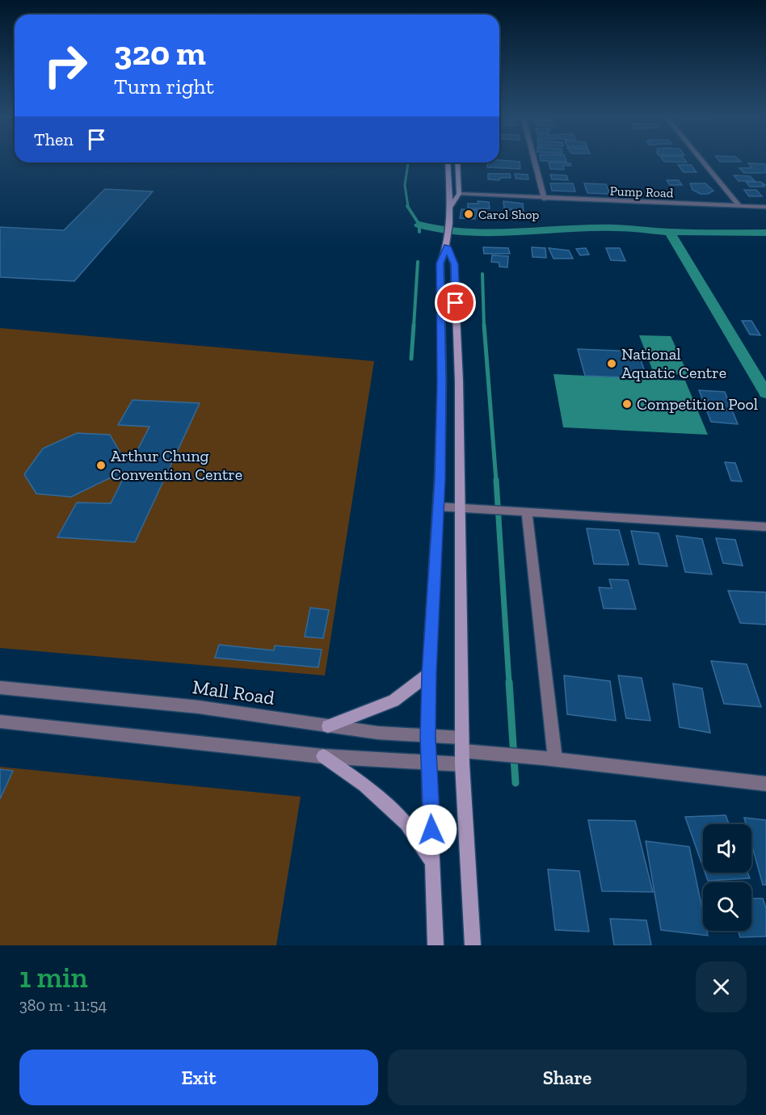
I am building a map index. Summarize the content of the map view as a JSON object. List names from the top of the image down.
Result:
{
  "streets": {
    "street": ["Pump Road", "Mall Road"]
  },
  "places": [
    "Carol Shop",
    "National Aquatic Centre",
    "Competition Pool",
    "Arthur Chung Convention Centre"
  ],
  "page": {
    "turn": ["320 m", "Turn right"],
    "then": "Then",
    "heading": ["1 min", "380 m · 11:54"],
    "buttons": ["Exit", "Share"]
  }
}
